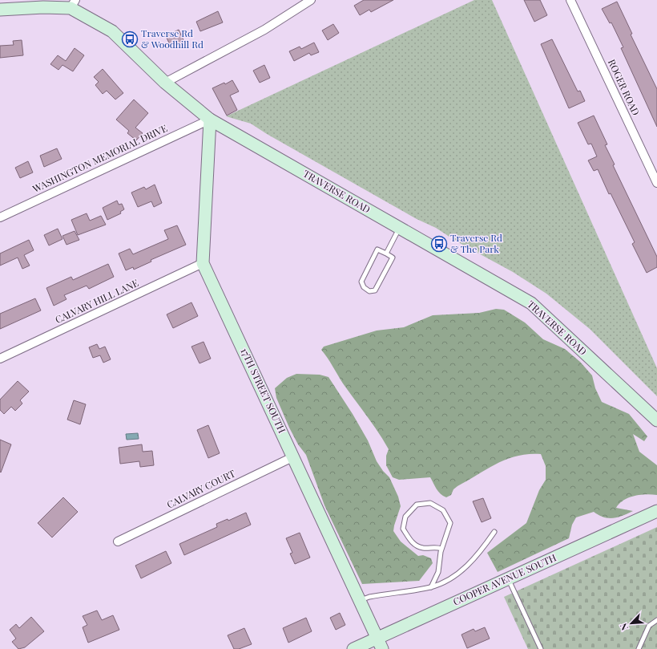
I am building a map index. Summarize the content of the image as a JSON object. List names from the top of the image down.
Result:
{
  "streets": {
    "street": [
      "ROGER ROAD",
      "WASHINGTON MEMORIAL DRIVE",
      "TRAVERSE ROAD",
      "CALVARY HILL LANE",
      "17TH STREET SOUTH",
      "CALVARY COURT",
      "COOPER AVENUE SOUTH"
    ]
  },
  "crossings": [
    ["WASHINGTON MEMORIAL DRIVE", "TRAVERSE ROAD"],
    ["WASHINGTON MEMORIAL DRIVE", "17TH STREET SOUTH"],
    ["TRAVERSE ROAD", "17TH STREET SOUTH"],
    ["CALVARY HILL LANE", "17TH STREET SOUTH"],
    ["17TH STREET SOUTH", "CALVARY COURT"],
    ["17TH STREET SOUTH", "COOPER AVENUE SOUTH"]
  ],
  "places": {
    "bus stop": ["Traverse Rd & Woodhill Rd", "Traverse Rd & The Park"]
  },
  "north": "bottom left"
}
